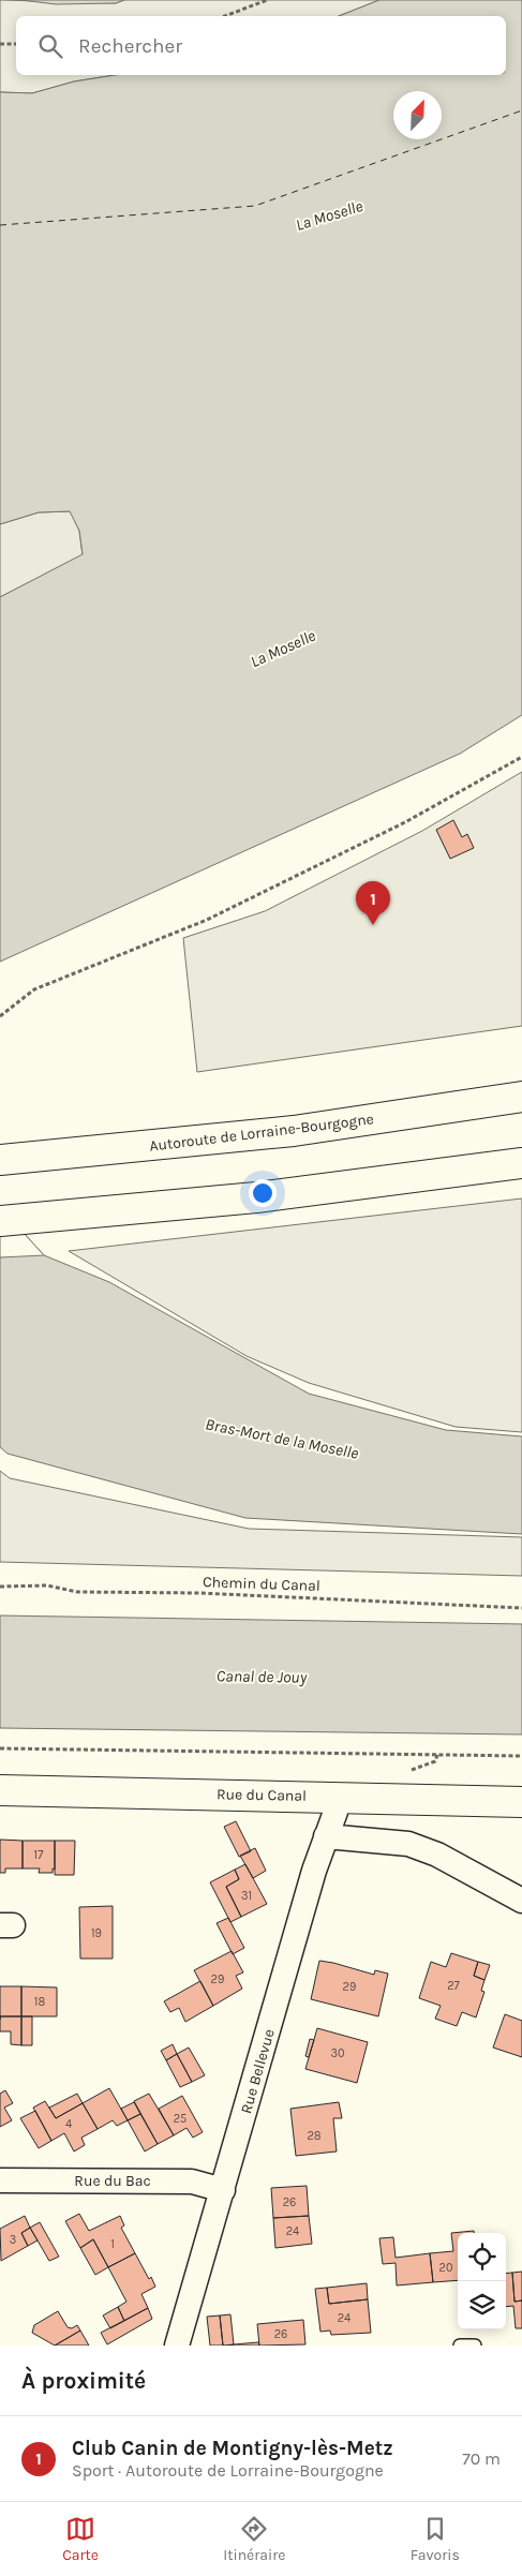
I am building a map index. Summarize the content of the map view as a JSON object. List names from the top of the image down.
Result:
{
  "streets": {
    "main road": ["Autoroute de Lorraine-Bourgogne", "Rue du Canal"],
    "street": ["Rue Bellevue", "Rue du Bac"],
    "path": ["Chemin du Canal"]
  },
  "crossings": [
    ["Rue du Canal", "Rue Bellevue"],
    ["Rue Bellevue", "Rue du Bac"]
  ],
  "water": ["La Moselle", "Bras-Mort de la Moselle", "Canal de Jouy"],
  "house_numbers": [
    "17",
    "31",
    "19",
    "29",
    "27",
    "29",
    "18",
    "30",
    "25",
    "4",
    "28",
    "26",
    "24",
    "3",
    "1",
    "20",
    "24",
    "26"
  ],
  "north": "top right",
  "page": {
    "search": "Rechercher",
    "pins": "1",
    "heading": "À proximité",
    "list": [
      {
        "mark": "1",
        "name": "Club Canin de Montigny-lès-Metz",
        "note": "Sport · Autoroute de Lorraine-Bourgogne",
        "value": "70 m"
      }
    ],
    "nav": ["Carte", "Itinéraire", "Favoris"]
  }
}
